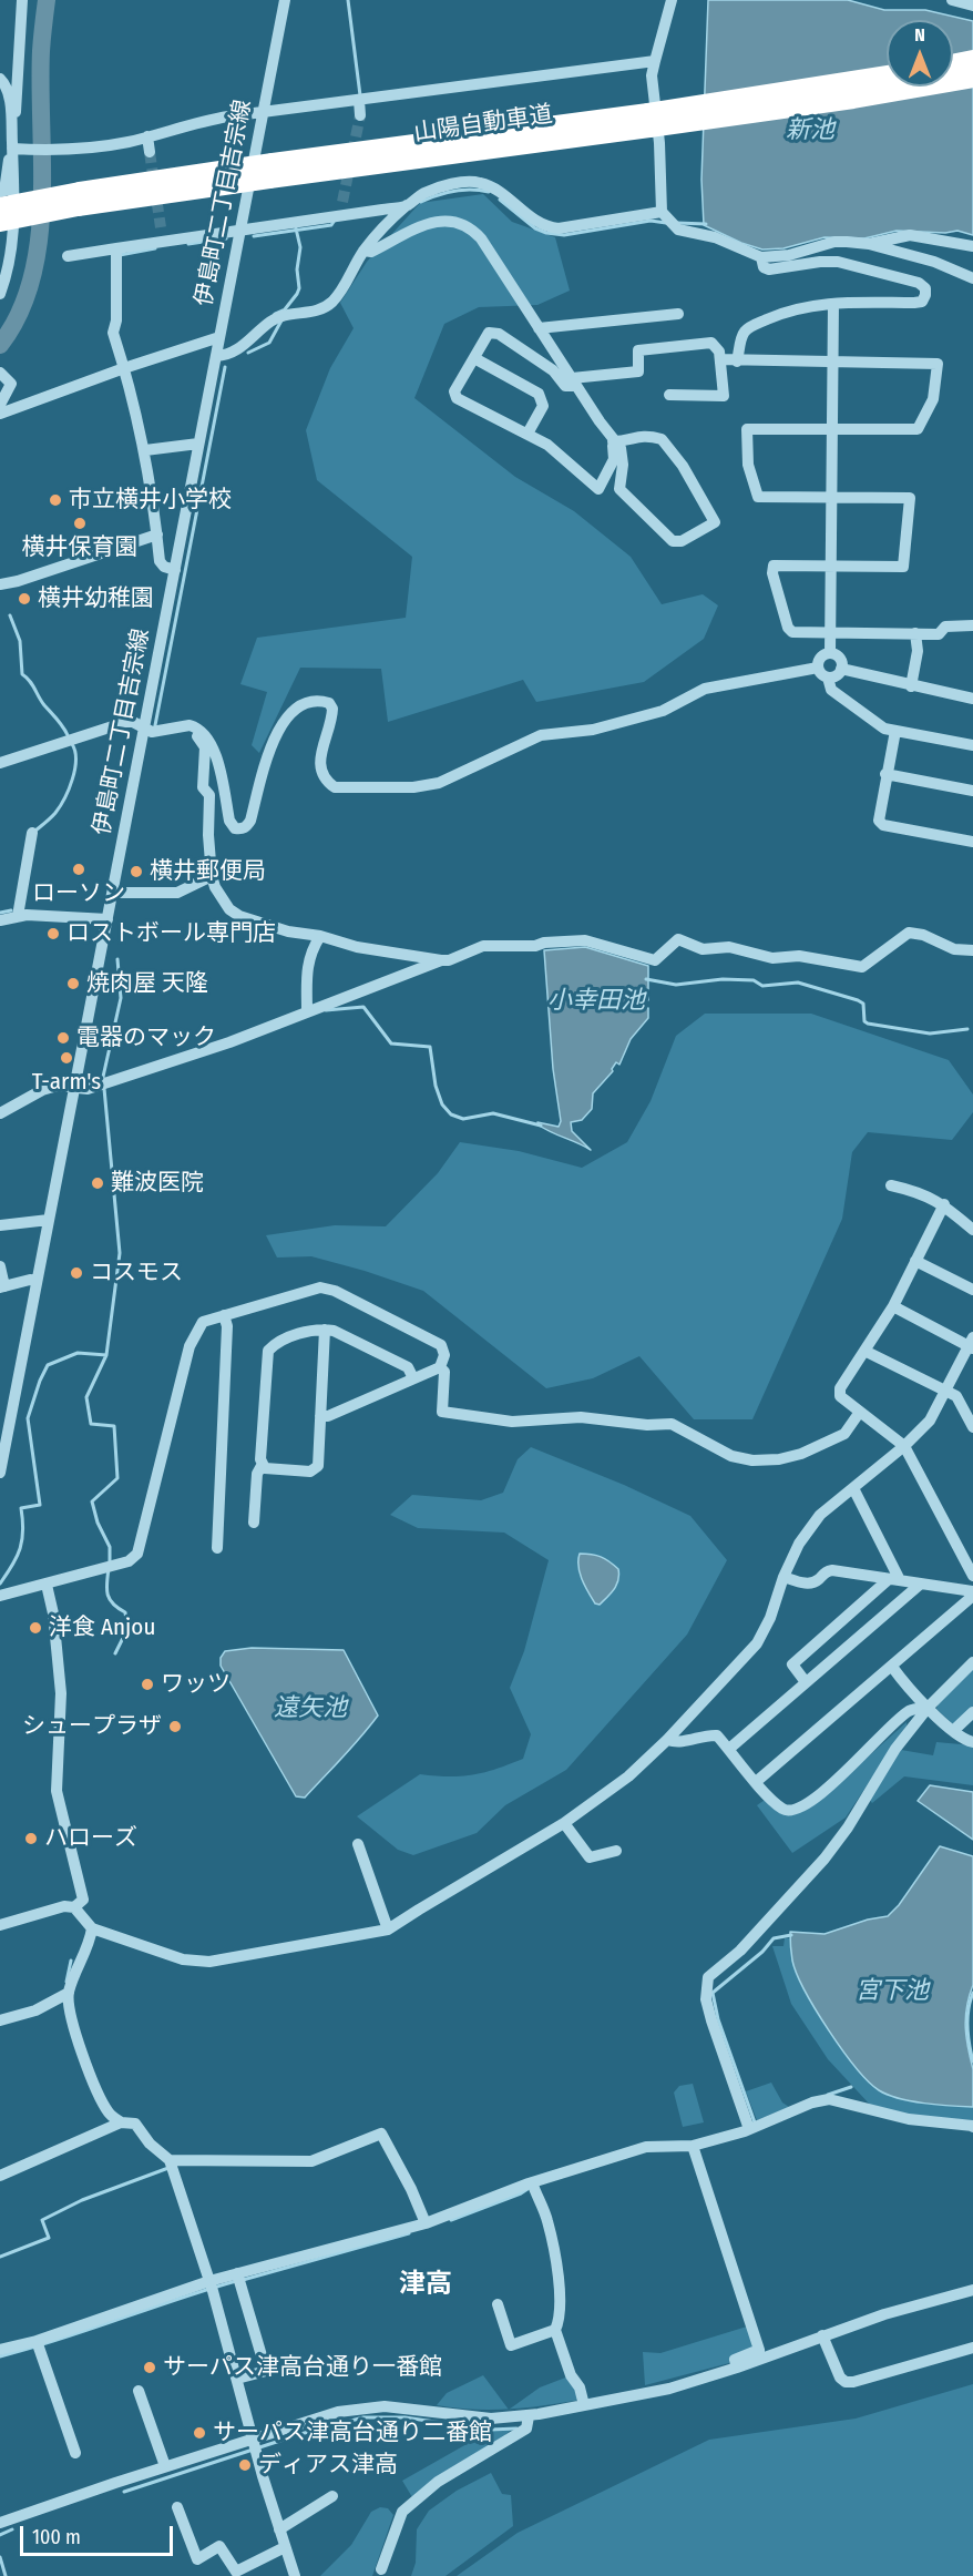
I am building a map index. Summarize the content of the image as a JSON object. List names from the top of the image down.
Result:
{
  "streets": {
    "highway": ["山陽自動車道"],
    "street": ["伊島町二丁目吉宗線"]
  },
  "districts": ["津高"],
  "water": [
    "新池",
    "小幸田池",
    "遠矢池",
    "宮下池"
  ],
  "places": [
    "市立横井小学校",
    "横井保育園",
    "横井幼稚園",
    "ローソン",
    "横井郵便局",
    "ロストボール専門店",
    "焼肉屋 天隆",
    "電器のマック",
    "T-arm's",
    "難波医院",
    "コスモス",
    "洋食 Anjou",
    "ワッツ",
    "シュープラザ",
    "ハローズ",
    "サーパス津高台通り一番館",
    "サーパス津高台通り二番館",
    "ディアス津高"
  ],
  "scale_bar": "100 m",
  "north": "top"
}
